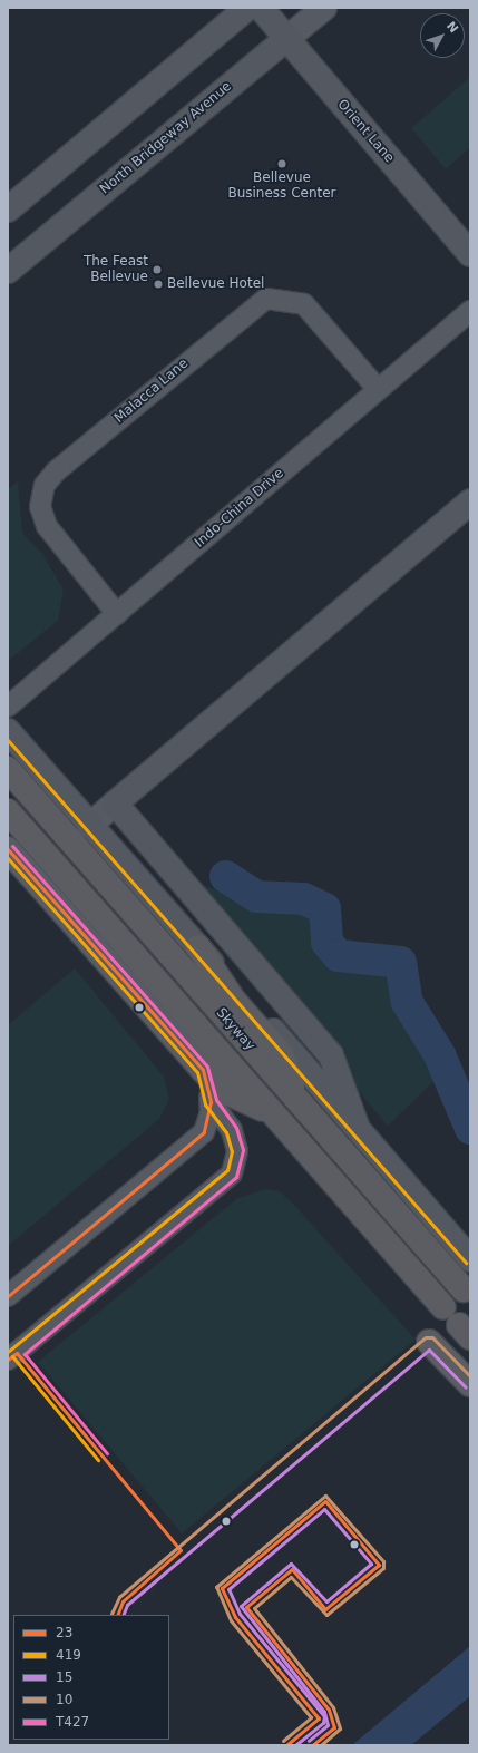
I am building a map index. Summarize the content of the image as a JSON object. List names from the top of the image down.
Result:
{
  "streets": {
    "highway": ["Skyway"],
    "main road": ["Orient Lane", "North Bridgeway Avenue"],
    "street": ["Malacca Lane", "Indo-China Drive"]
  },
  "crossings": [
    ["Orient Lane", "North Bridgeway Avenue"],
    ["Malacca Lane", "Indo-China Drive"]
  ],
  "places": ["Bellevue Business Center", "The Feast Bellevue", "Bellevue Hotel"],
  "lines": [
    "transit line 419",
    "transit line T427",
    "transit line 23",
    "transit line 10",
    "transit line 15"
  ],
  "legend": [
    "23",
    "419",
    "15",
    "10",
    "T427"
  ],
  "north": "top right"
}
